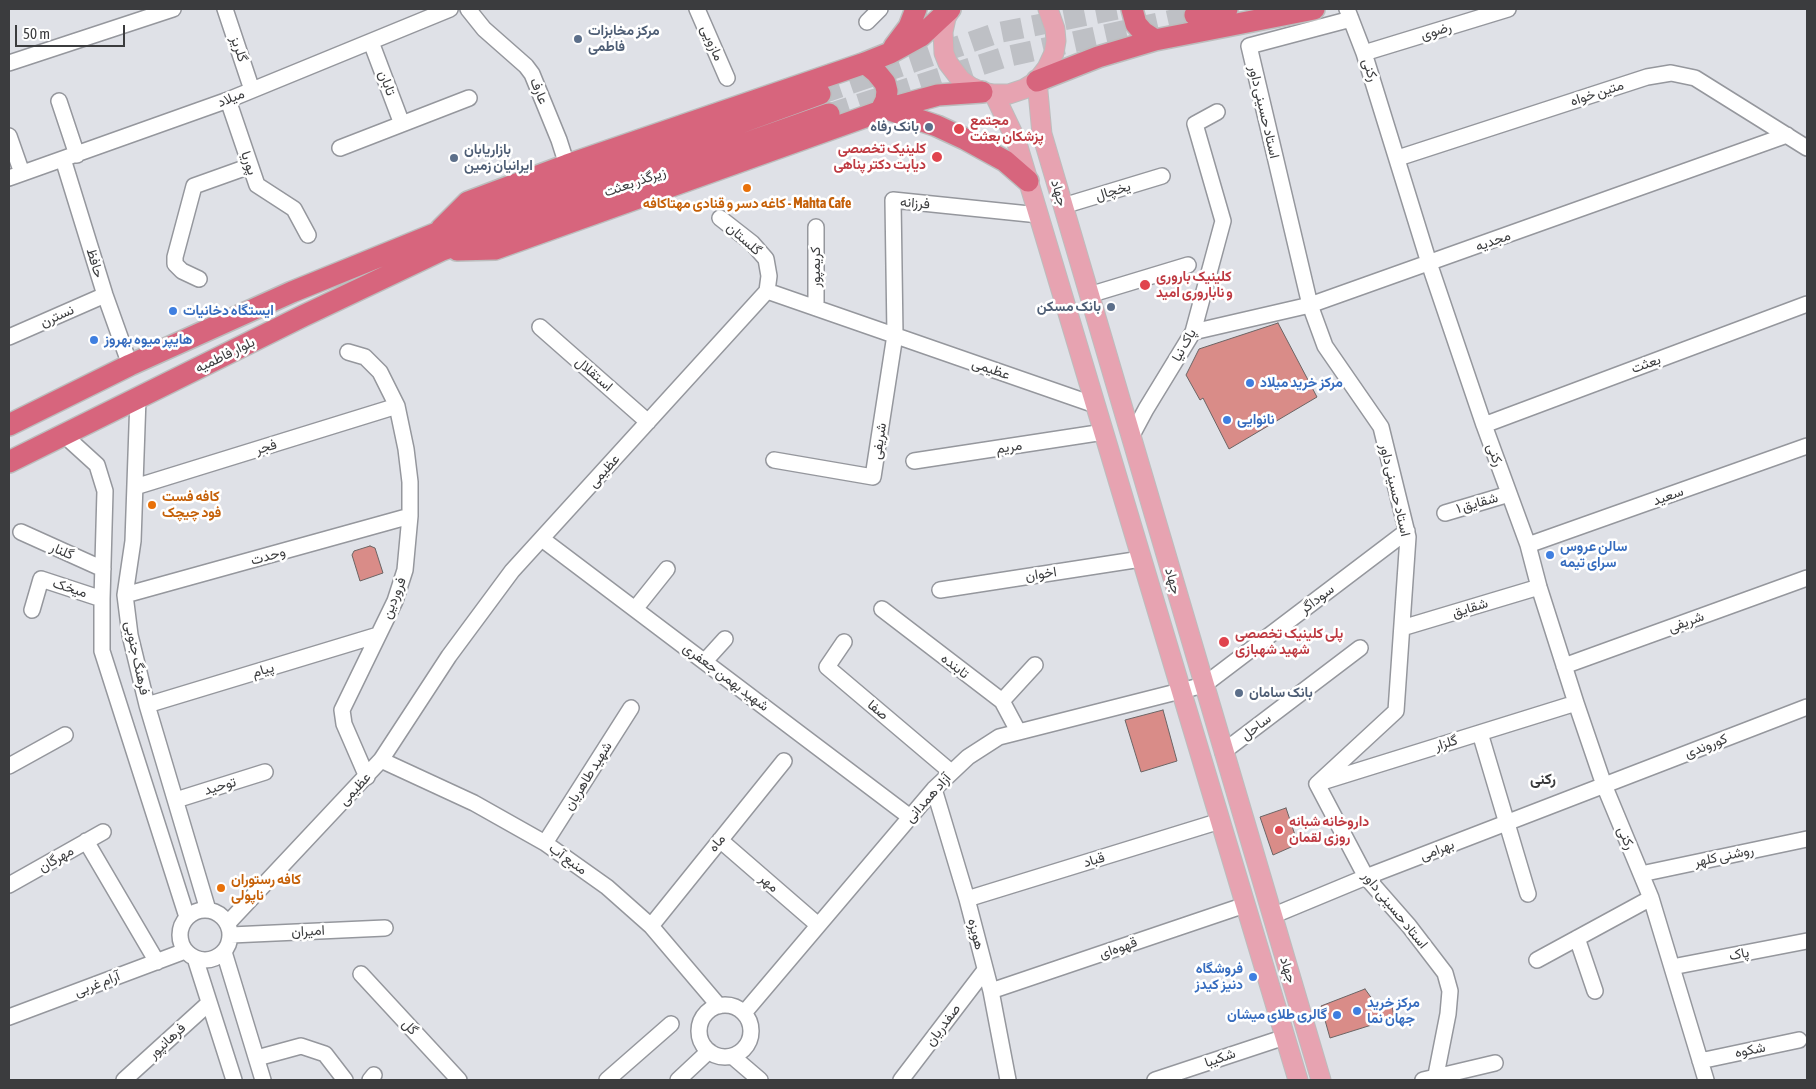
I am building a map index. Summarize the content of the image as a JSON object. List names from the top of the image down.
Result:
{
  "streets": {
    "highway": ["زیرگذر بعثت", "بلوار فاطمیه"],
    "main road": ["جهاد"],
    "street": [
      "رضوی",
      "مازویی",
      "گلریز",
      "رکنی",
      "تابان",
      "عارف",
      "متین خواه",
      "میلاد",
      "استاد حسینی داور",
      "پوریا",
      "یخچال",
      "فرزانه",
      "گلستان",
      "مجدیه",
      "حافظ",
      "کریمپور",
      "نسترن",
      "پاک نیا",
      "بعثت",
      "عظیمی",
      "استقلال",
      "شریفی",
      "فجر",
      "مریم",
      "سعید",
      "شقایق ۱",
      "گلنار",
      "وحدت",
      "اخوان",
      "میخک",
      "فروردین",
      "سوداگر",
      "شقایق",
      "فرهنگ جنوبی",
      "تابنده",
      "پیام",
      "شهید بهمن جعفری",
      "صفا",
      "ساحل",
      "گلزار",
      "کوروندی",
      "شهید طاهریان",
      "توحید",
      "آزاد همدانی",
      "ماه",
      "بهرامی",
      "روشنی کلهر",
      "مهرگان",
      "منبع آب",
      "قباد",
      "مهر",
      "امیران",
      "هویزه",
      "قهوه‌ای",
      "پاک",
      "آرام غربی",
      "صفدریان",
      "گل",
      "فرهانپور",
      "شکوه",
      "شکیبا"
    ]
  },
  "crossings": [
    ["رضوی", "رکنی"],
    ["گلریز", "میلاد"],
    ["رکنی", "متین خواه"],
    ["رکنی", "استاد حسینی داور"],
    ["رکنی", "مجدیه"],
    ["رکنی", "بعثت"],
    ["رکنی", "شریفی"],
    ["رکنی", "سعید"],
    ["رکنی", "شقایق ۱"],
    ["رکنی", "شقایق"],
    ["رکنی", "گلزار"],
    ["رکنی", "کوروندی"],
    ["رکنی", "بهرامی"],
    ["رکنی", "روشنی کلهر"],
    ["رکنی", "پاک"],
    ["رکنی", "شکوه"],
    ["تابان", "میلاد"],
    ["متین خواه", "مجدیه"],
    ["میلاد", "پوریا"],
    ["میلاد", "حافظ"],
    ["استاد حسینی داور", "مجدیه"],
    ["استاد حسینی داور", "سوداگر"],
    ["استاد حسینی داور", "شقایق"],
    ["استاد حسینی داور", "گلزار"],
    ["استاد حسینی داور", "بهرامی"],
    ["زیرگذر بعثت", "بلوار فاطمیه"],
    ["یخچال", "جهاد"],
    ["جهاد", "فرزانه"],
    ["جهاد", "پاک نیا"],
    ["جهاد", "عظیمی"],
    ["جهاد", "مریم"],
    ["جهاد", "اخوان"],
    ["جهاد", "سوداگر"],
    ["جهاد", "ساحل"],
    ["جهاد", "آزاد همدانی"],
    ["جهاد", "بهرامی"],
    ["جهاد", "قباد"],
    ["جهاد", "قهوه‌ای"],
    ["جهاد", "شکیبا"],
    ["فرزانه", "عظیمی"],
    ["فرزانه", "شریفی"],
    ["گلستان", "عظیمی"],
    ["مجدیه", "پاک نیا"],
    ["حافظ", "نسترن"],
    ["حافظ", "بلوار فاطمیه"],
    ["کریمپور", "عظیمی"],
    ["بلوار فاطمیه", "فرهنگ جنوبی"],
    ["عظیمی", "استقلال"],
    ["عظیمی", "شریفی"],
    ["عظیمی", "فروردین"],
    ["عظیمی", "فرهنگ جنوبی"],
    ["عظیمی", "شهید بهمن جعفری"],
    ["عظیمی", "منبع آب"],
    ["عظیمی", "امیران"],
    ["عظیمی", "آرام غربی"],
    ["فجر", "فروردین"],
    ["فجر", "فرهنگ جنوبی"],
    ["گلنار", "فرهنگ جنوبی"],
    ["وحدت", "فروردین"],
    ["وحدت", "فرهنگ جنوبی"],
    ["میخک", "فرهنگ جنوبی"],
    ["فروردین", "پیام"],
    ["سوداگر", "آزاد همدانی"],
    ["فرهنگ جنوبی", "پیام"],
    ["فرهنگ جنوبی", "توحید"],
    ["فرهنگ جنوبی", "امیران"],
    ["فرهنگ جنوبی", "آرام غربی"],
    ["تابنده", "آزاد همدانی"],
    ["شهید بهمن جعفری", "آزاد همدانی"],
    ["صفا", "آزاد همدانی"],
    ["کوروندی", "بهرامی"],
    ["شهید طاهریان", "منبع آب"],
    ["آزاد همدانی", "منبع آب"],
    ["آزاد همدانی", "مهر"],
    ["آزاد همدانی", "هویزه"],
    ["ماه", "منبع آب"],
    ["ماه", "مهر"],
    ["قباد", "هویزه"],
    ["امیران", "آرام غربی"],
    ["هویزه", "قهوه‌ای"],
    ["هویزه", "صفدریان"]
  ],
  "districts": ["رکنی"],
  "places": [
    "مرکز مخابزات فاطمی",
    "بانک رفاه",
    "مجتمع پزشکان بعثت",
    "کلینیک تخصصی دیابت دکتر پناهی",
    "بازاریابان ایرانیان زمین",
    "کاغه دسر و قنادی مهتاکافه - Mahta Cafe",
    "کلینیک باروری و ناباروری امید",
    "بانک مسکن",
    "ایستگاه دخانیات",
    "هایپر میوه بهروز",
    "مرکز خرید میلاد",
    "نانوایی",
    "کافه فست فود چیچک",
    "سالن عروس سرای تیمه",
    "پلی کلینیک تخصصی شهید شهبازی",
    "بانک سامان",
    "داروخانه شبانه روزی لقمان",
    "کافه رستوران ناپولی",
    "فروشگاه دنیز کیدز",
    "مرکز خرید جهان نما",
    "گالری طلای میشان"
  ],
  "scale_bar": "50 m"
}
